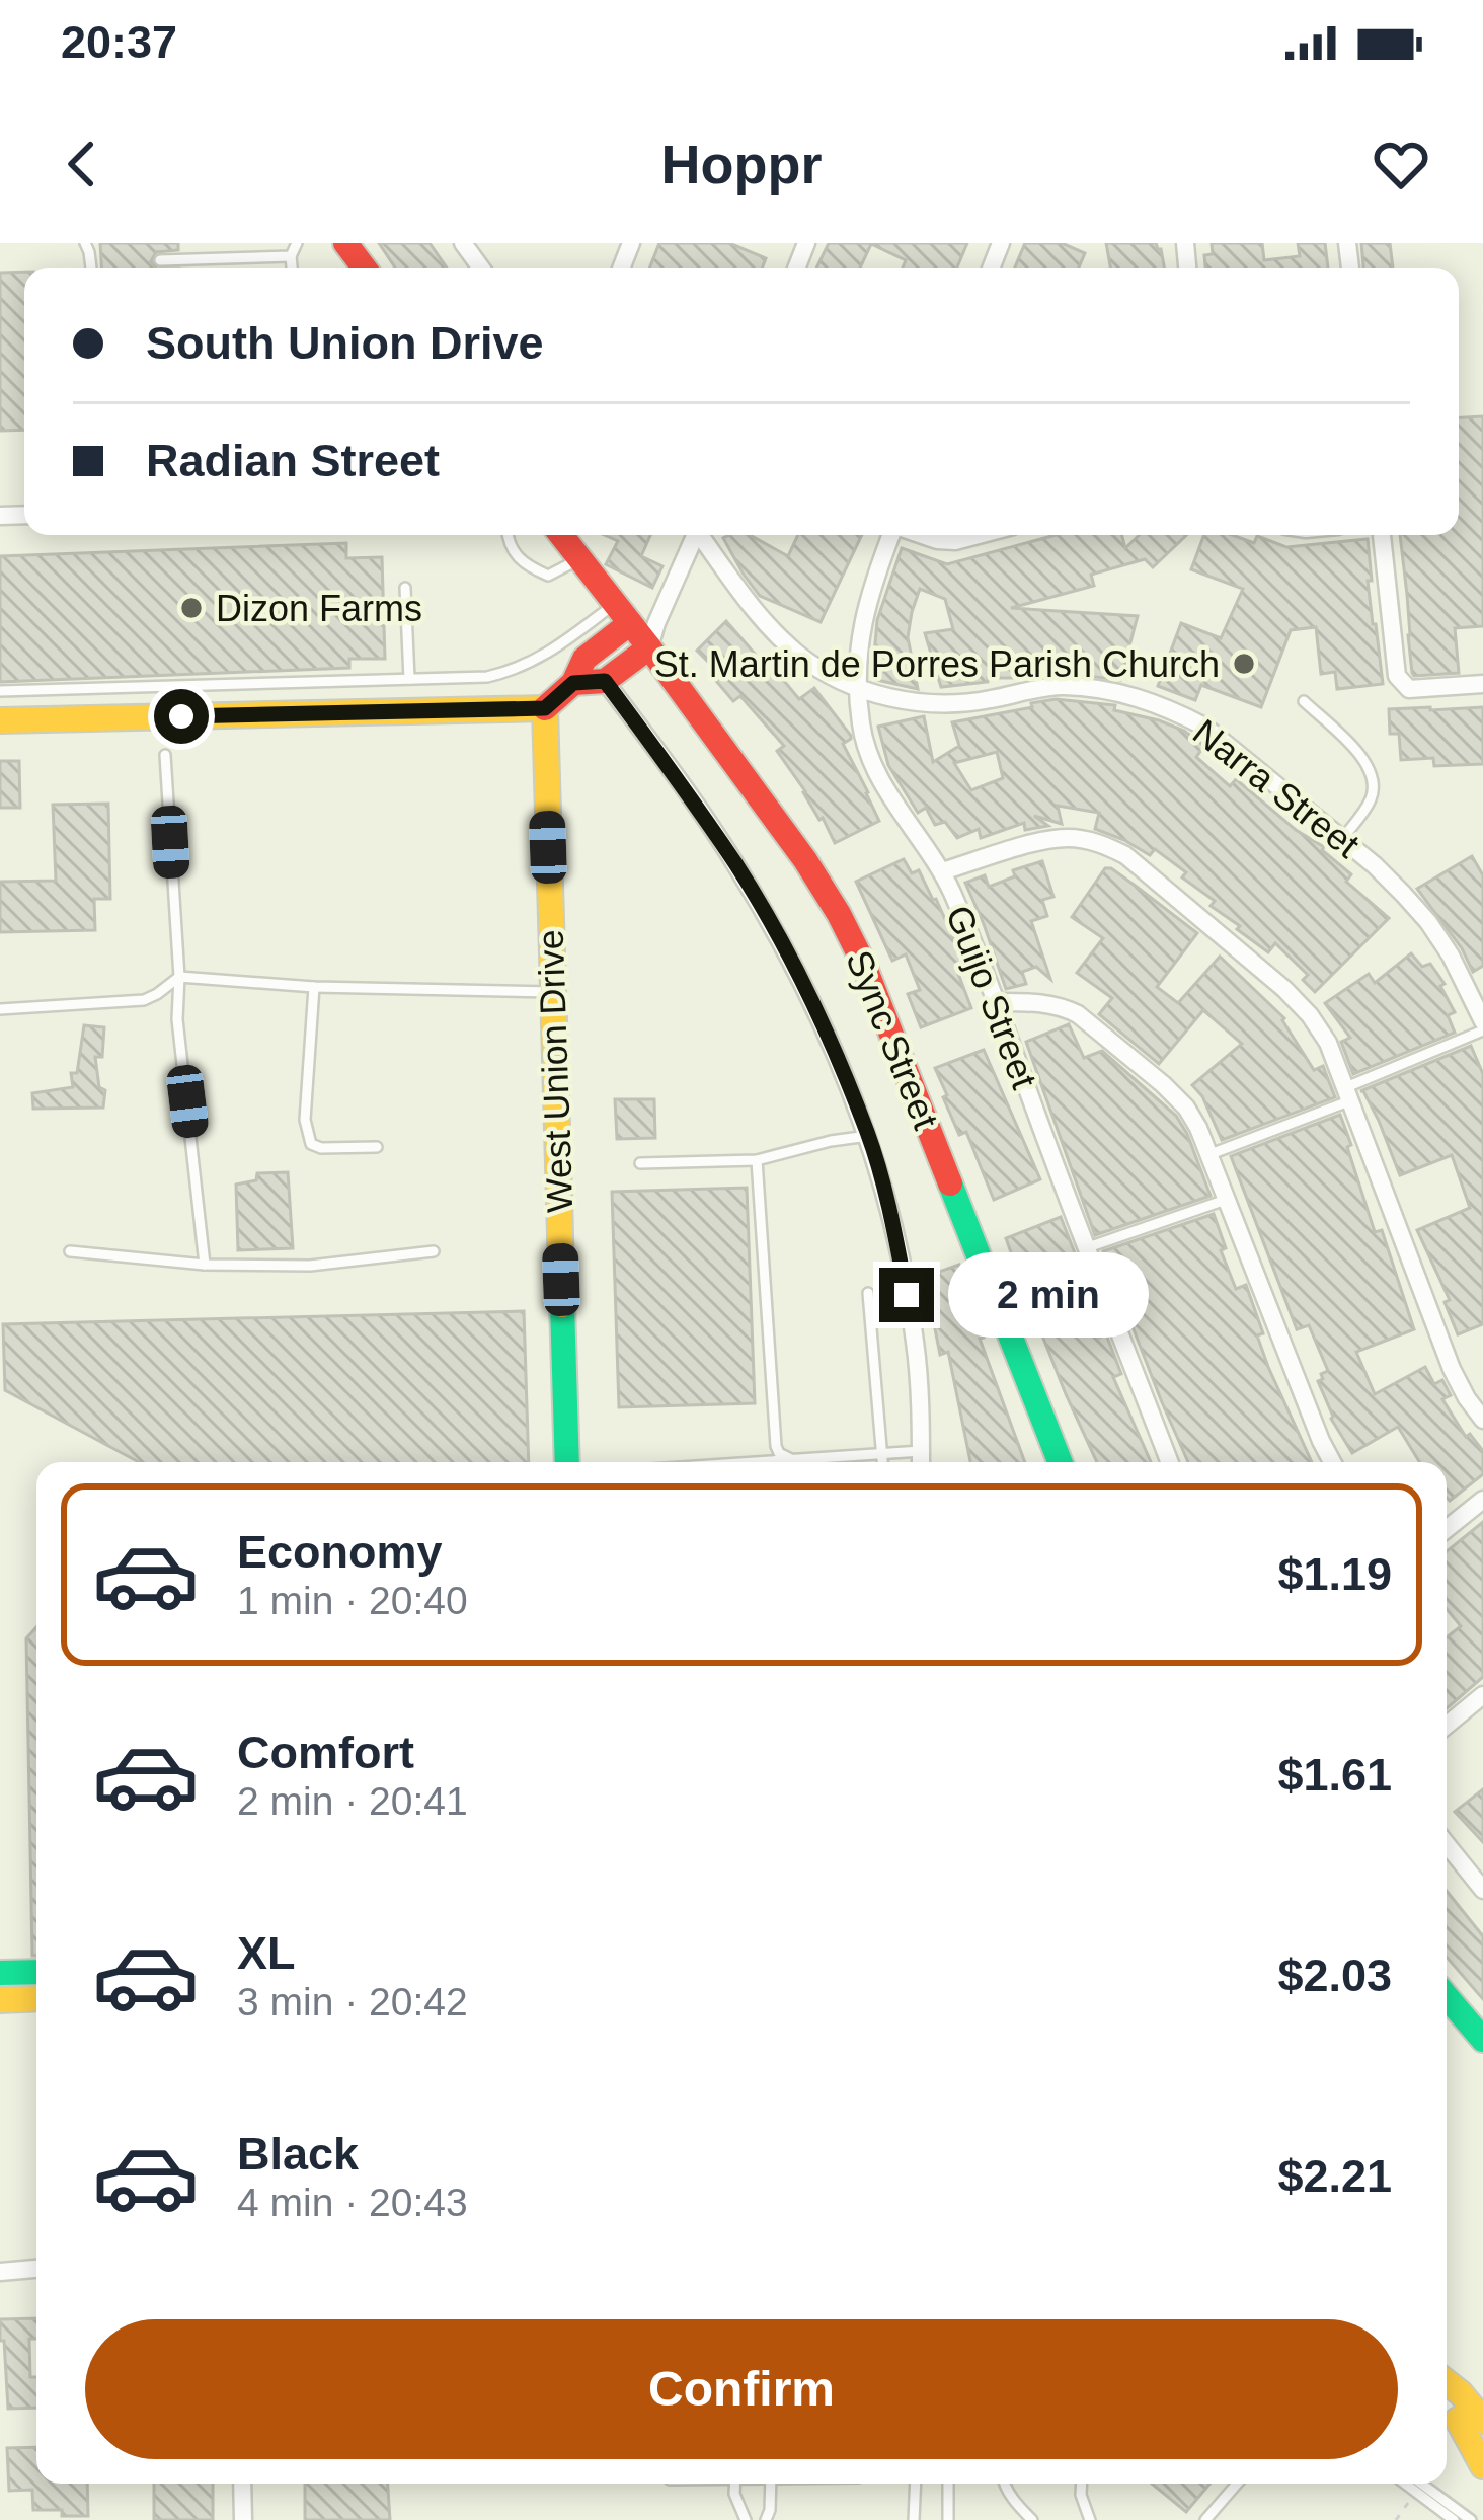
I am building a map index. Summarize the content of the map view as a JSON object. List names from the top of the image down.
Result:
{
  "streets": {
    "street": [
      "Narra Street",
      "Guijo Street",
      "Sync Street",
      "West Union Drive"
    ]
  },
  "crossings": [
    ["Narra Street", "Guijo Street"]
  ],
  "places": ["Dizon Farms", "St. Martin de Porres Parish Church"],
  "page": {
    "status": "20:37",
    "header": "Hoppr",
    "banner": ["South Union Drive", "Radian Street"],
    "bubble": "2 min",
    "list": [
      {
        "name": "Economy",
        "note": "1 min · 20:40",
        "value": "$1.19"
      },
      {
        "name": "Comfort",
        "note": "2 min · 20:41",
        "value": "$1.61"
      },
      {
        "name": "XL",
        "note": "3 min · 20:42",
        "value": "$2.03"
      },
      {
        "name": "Black",
        "note": "4 min · 20:43",
        "value": "$2.21"
      }
    ],
    "buttons": "Confirm"
  }
}
